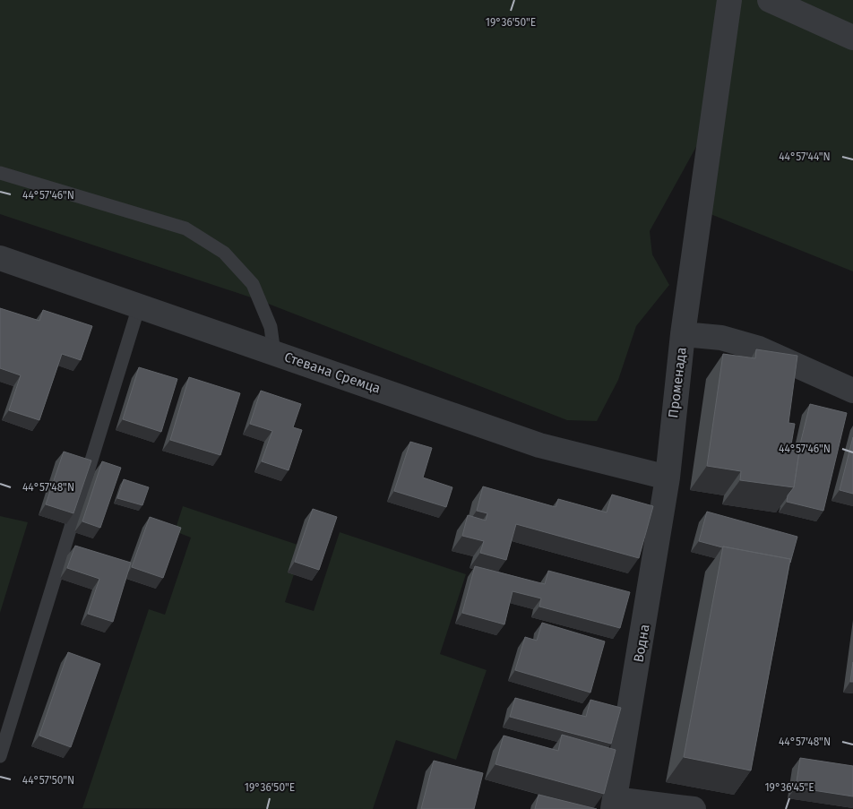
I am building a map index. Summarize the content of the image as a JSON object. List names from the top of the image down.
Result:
{
  "streets": {
    "street": ["Стевана Сремца", "Променада", "Водна"]
  },
  "crossings": [
    ["Стевана Сремца", "Променада"],
    ["Стевана Сремца", "Водна"],
    ["Променада", "Водна"]
  ],
  "coordinates": [
    "19°36'50\"E",
    "44°57'44\"N",
    "44°57'46\"N",
    "44°57'48\"N",
    "44°57'50\"N",
    "19°36'45\"E"
  ]
}
